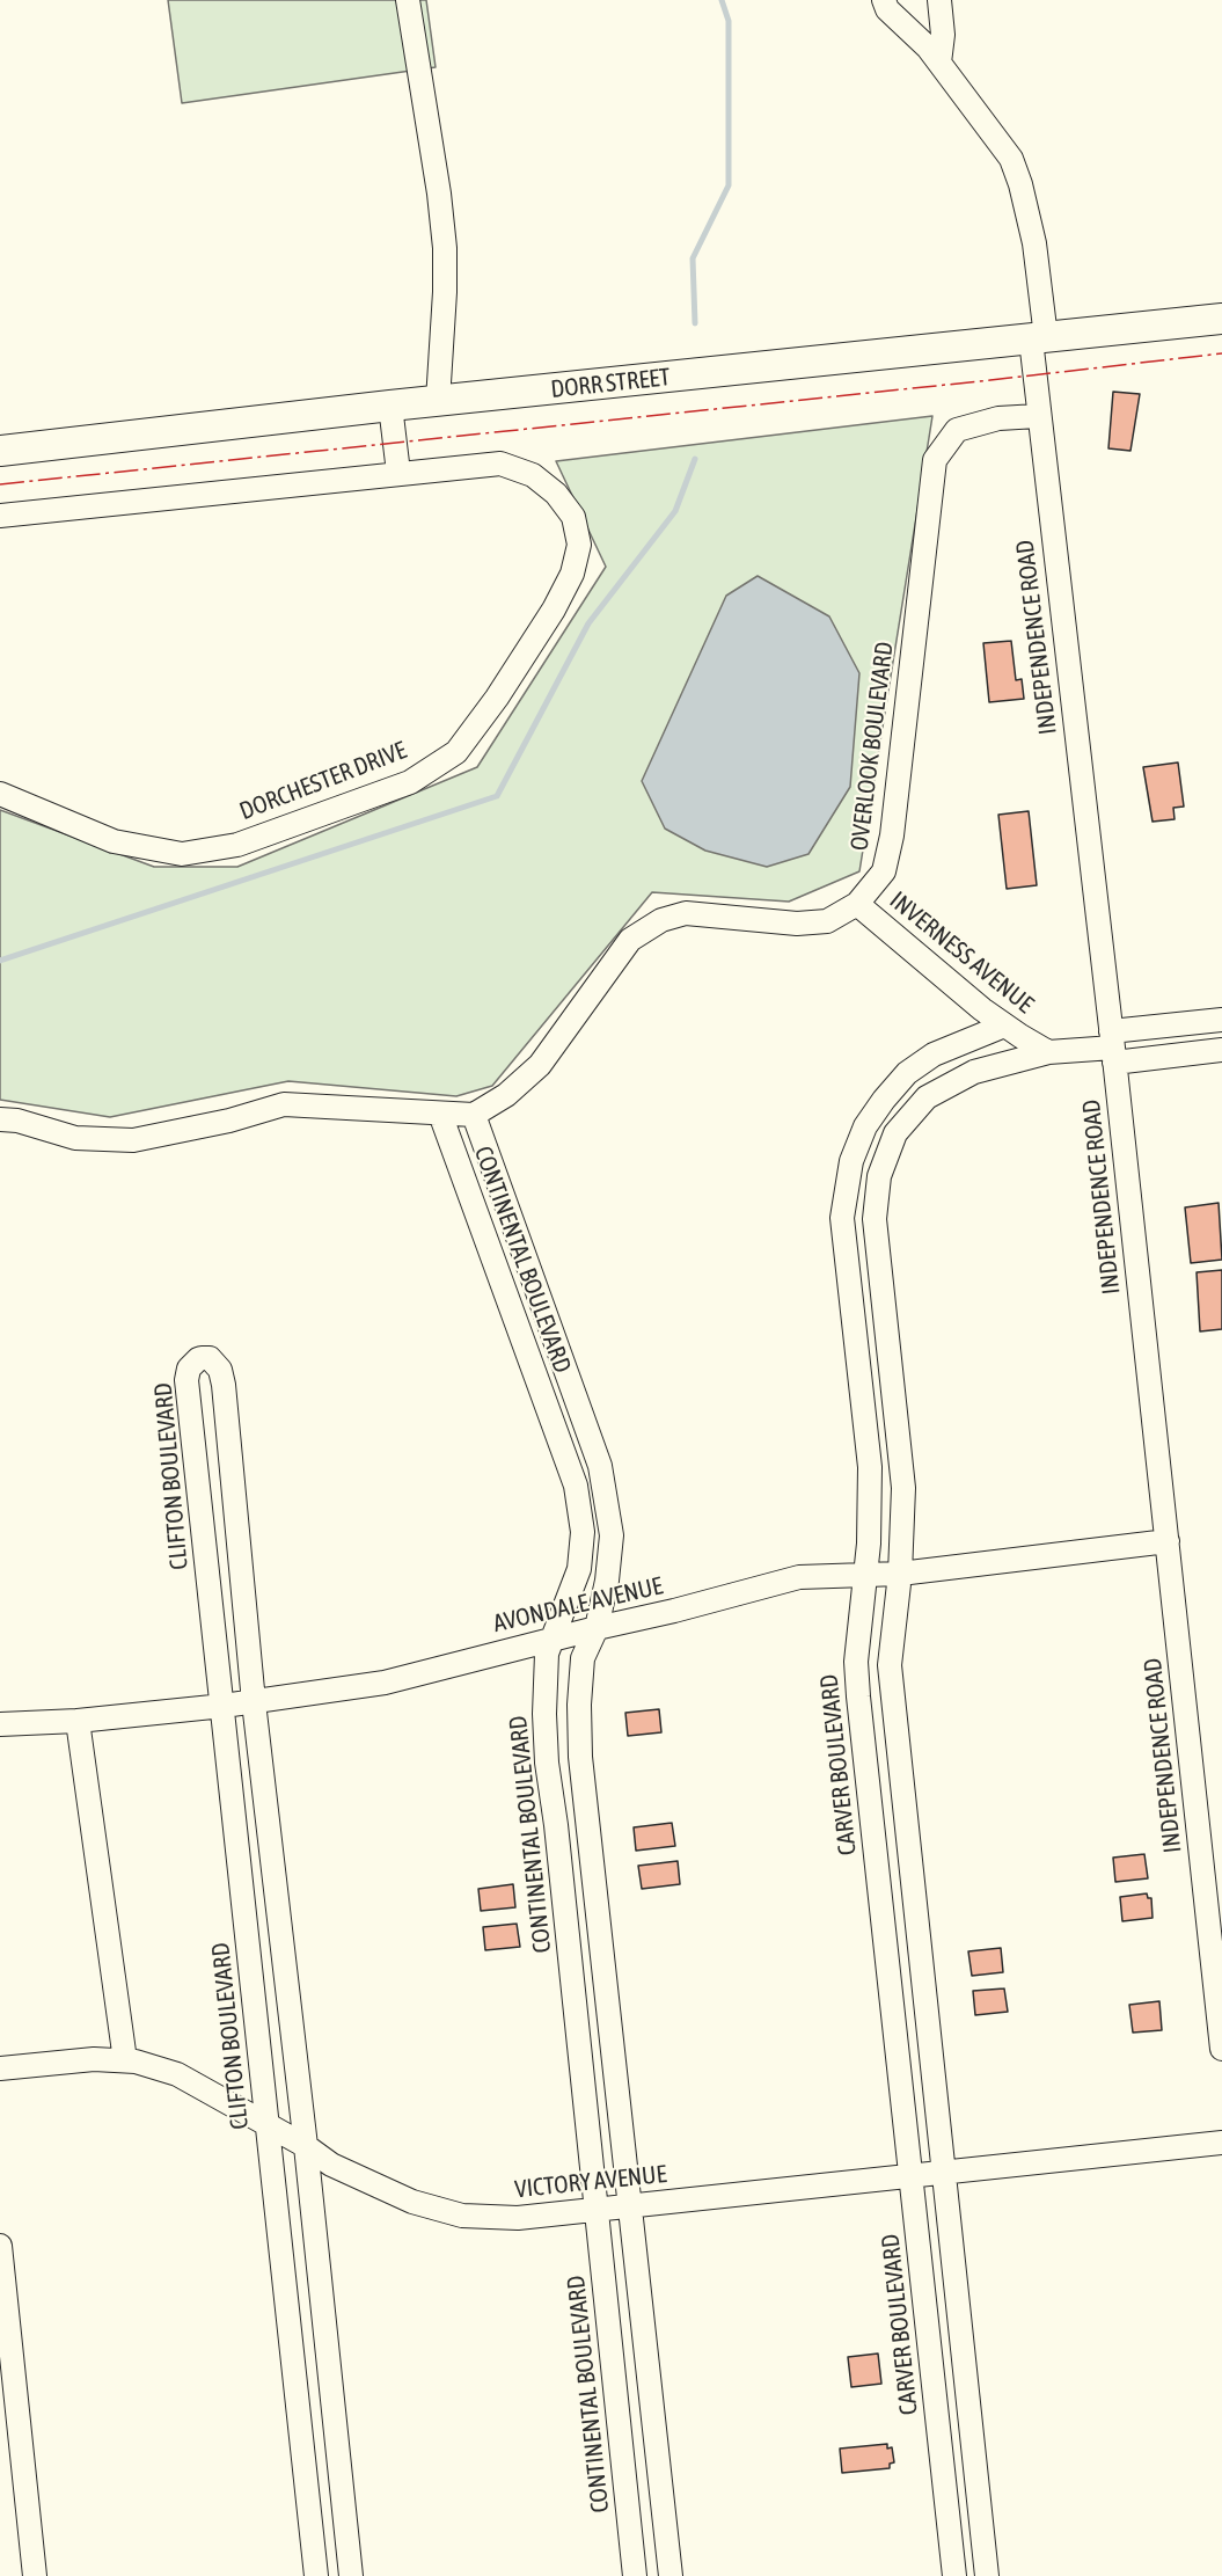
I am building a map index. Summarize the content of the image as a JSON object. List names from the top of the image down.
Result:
{
  "streets": {
    "main road": ["DORR STREET"],
    "street": [
      "INDEPENDENCE ROAD",
      "OVERLOOK BOULEVARD",
      "DORCHESTER DRIVE",
      "INVERNESS AVENUE",
      "CONTINENTAL BOULEVARD",
      "CLIFTON BOULEVARD",
      "AVONDALE AVENUE",
      "CARVER BOULEVARD",
      "VICTORY AVENUE"
    ]
  },
  "crossings": [
    ["DORR STREET", "INDEPENDENCE ROAD"],
    ["INDEPENDENCE ROAD", "OVERLOOK BOULEVARD"],
    ["INDEPENDENCE ROAD", "AVONDALE AVENUE"],
    ["OVERLOOK BOULEVARD", "INVERNESS AVENUE"],
    ["OVERLOOK BOULEVARD", "CONTINENTAL BOULEVARD"],
    ["INVERNESS AVENUE", "CARVER BOULEVARD"],
    ["CONTINENTAL BOULEVARD", "AVONDALE AVENUE"],
    ["CONTINENTAL BOULEVARD", "VICTORY AVENUE"],
    ["CLIFTON BOULEVARD", "AVONDALE AVENUE"],
    ["CLIFTON BOULEVARD", "VICTORY AVENUE"],
    ["AVONDALE AVENUE", "CARVER BOULEVARD"],
    ["CARVER BOULEVARD", "VICTORY AVENUE"]
  ]
}
